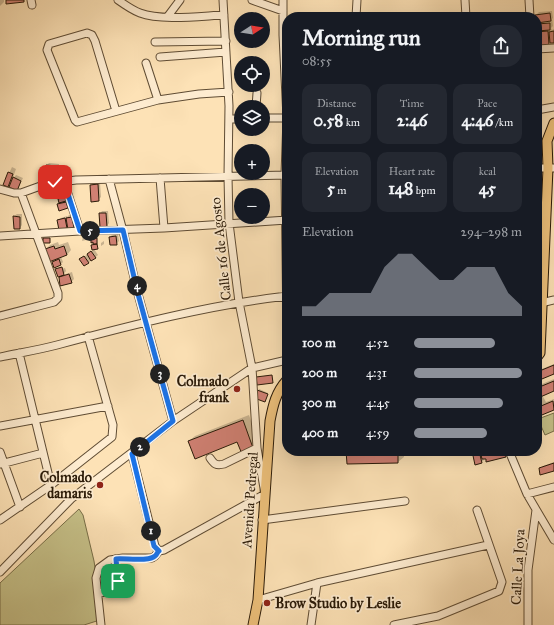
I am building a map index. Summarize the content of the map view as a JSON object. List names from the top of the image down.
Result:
{
  "streets": {
    "main road": ["Avenida Pedregal"],
    "street": ["Calle 16 de Agosto", "Calle La Joya"]
  },
  "crossings": [
    ["Calle 16 de Agosto", "Avenida Pedregal"]
  ],
  "places": ["Colmado frank", "Colmado damaris", "Brow Studio by Leslie"],
  "north": "right",
  "page": {
    "map_buttons": ["+", "−"],
    "heading": ["Morning run", "08:55"],
    "stats": [
      ["Distance", "0.58 km"],
      ["Time", "2:46"],
      ["Pace", "4:46 /km"],
      ["Elevation", "5 m"],
      ["Heart rate", "148 bpm"],
      ["kcal", "45"]
    ],
    "chart": ["Elevation", "294–298 m"],
    "pins": [
      "5",
      "4",
      "3",
      "2",
      "1"
    ],
    "list": [
      {
        "name": "100 m",
        "note": "4:52"
      },
      {
        "name": "200 m",
        "note": "4:31"
      },
      {
        "name": "300 m",
        "note": "4:45"
      },
      {
        "name": "400 m",
        "note": "4:59"
      }
    ]
  }
}
